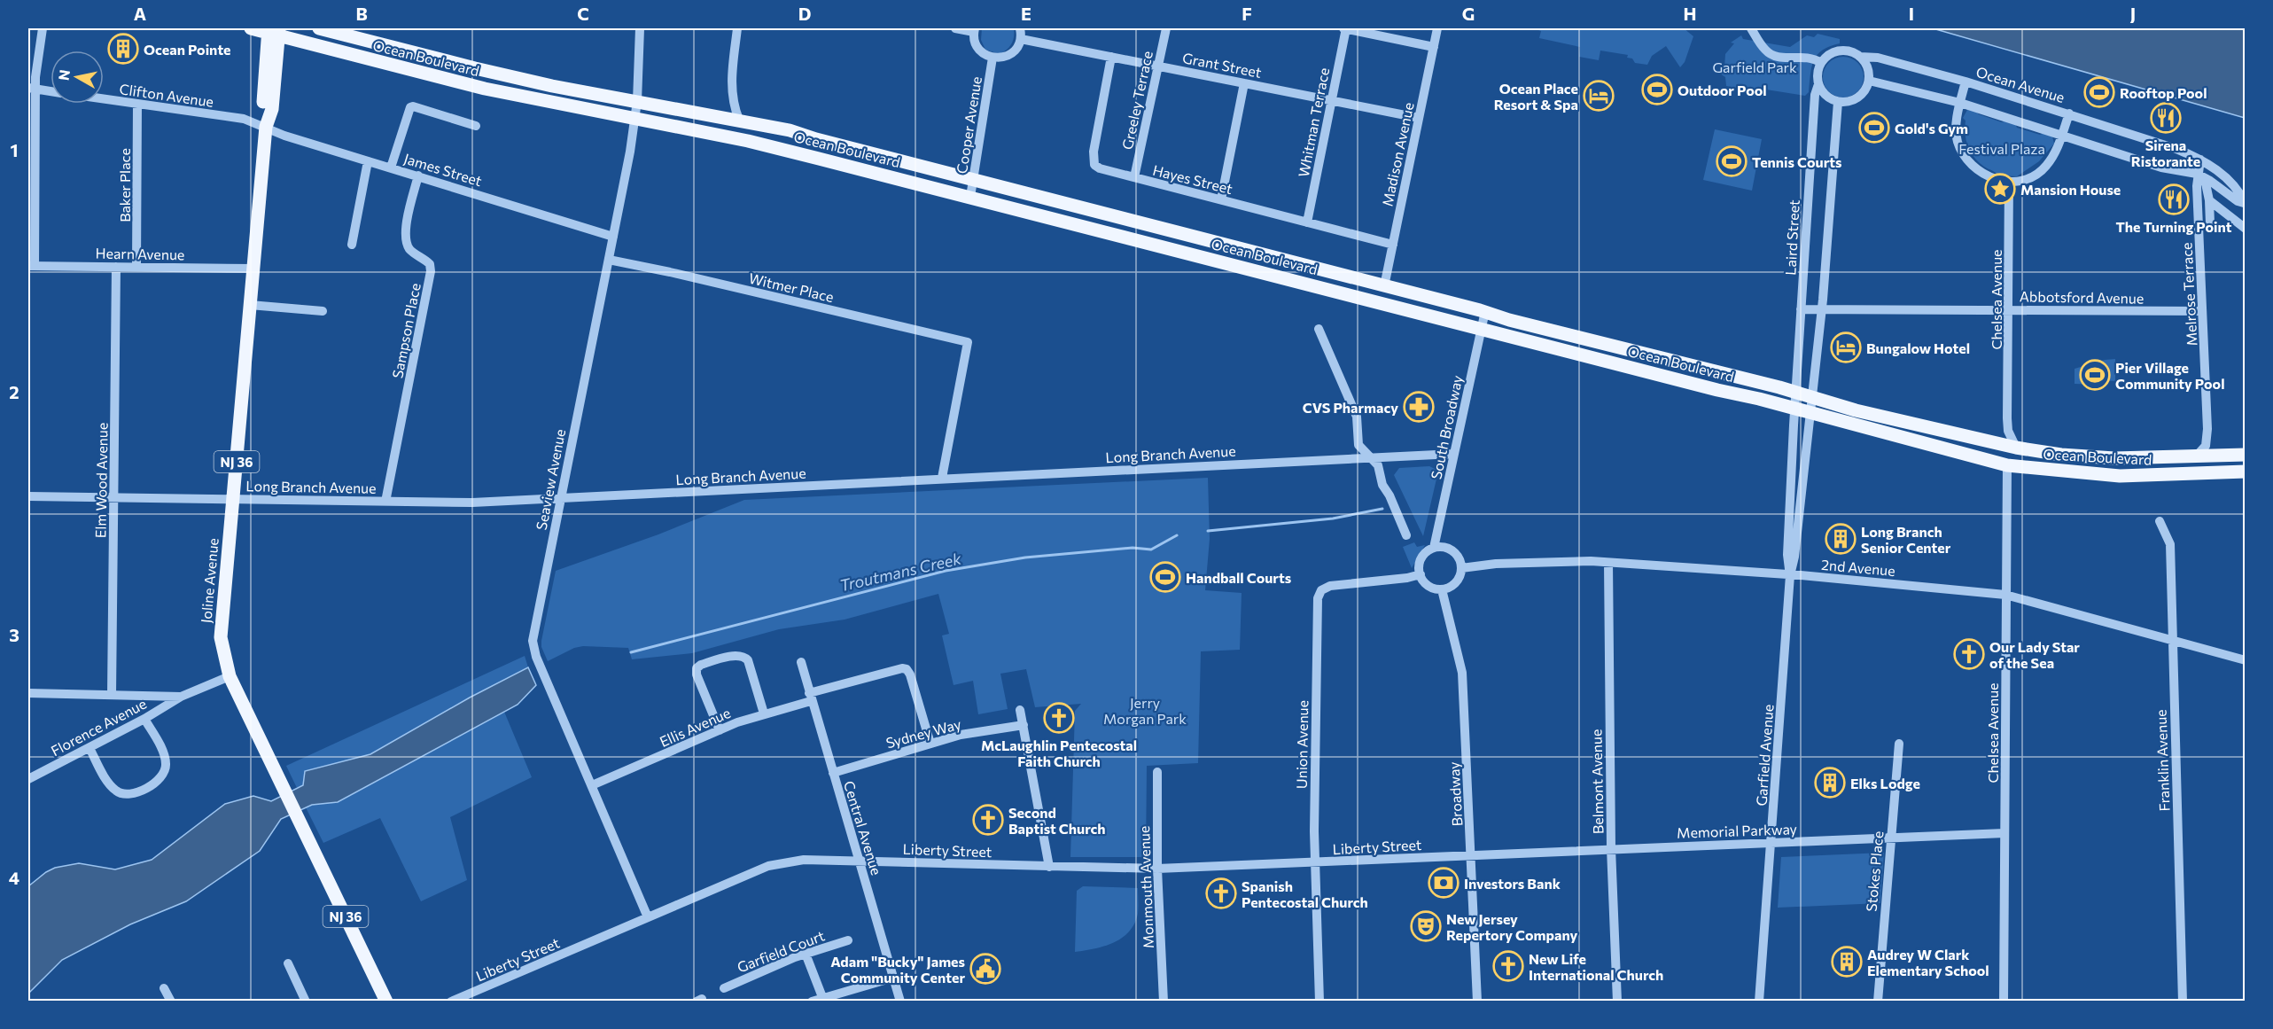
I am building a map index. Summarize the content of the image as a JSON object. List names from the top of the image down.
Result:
{
  "streets": {
    "main road": ["Ocean Boulevard", "NJ 36", "Joline Avenue"],
    "street": [
      "Grant Street",
      "Ocean Avenue",
      "Clifton Avenue",
      "Greeley Terrace",
      "Whitman Terrace",
      "Cooper Avenue",
      "Madison Avenue",
      "James Street",
      "Hayes Street",
      "Baker Place",
      "Laird Street",
      "Hearn Avenue",
      "Witmer Place",
      "Melrose Terrace",
      "Abbotsford Avenue",
      "Chelsea Avenue",
      "Sampson Place",
      "South Broadway",
      "Long Branch Avenue",
      "Seaview Avenue",
      "Elm Wood Avenue",
      "2nd Avenue",
      "Florence Avenue",
      "Ellis Avenue",
      "Sydney Way",
      "Union Avenue",
      "Garfield Avenue",
      "Franklin Avenue",
      "Belmont Avenue",
      "Broadway",
      "Central Avenue",
      "Memorial Parkway",
      "Liberty Street",
      "Stokes Place",
      "Monmouth Avenue",
      "Garfield Court"
    ]
  },
  "crossings": [
    ["Ocean Boulevard", "Cooper Avenue"],
    ["Ocean Boulevard", "Madison Avenue"],
    ["Ocean Boulevard", "Laird Street"],
    ["Ocean Boulevard", "Melrose Terrace"],
    ["Ocean Boulevard", "Chelsea Avenue"],
    ["Ocean Boulevard", "South Broadway"],
    ["Ocean Boulevard", "Seaview Avenue"],
    ["Ocean Boulevard", "Joline Avenue"],
    ["Ocean Boulevard", "Garfield Avenue"],
    ["Grant Street", "Greeley Terrace"],
    ["Grant Street", "Whitman Terrace"],
    ["Grant Street", "Cooper Avenue"],
    ["Grant Street", "Madison Avenue"],
    ["Grant Street", "Hayes Street"],
    ["Ocean Avenue", "Laird Street"],
    ["Ocean Avenue", "Melrose Terrace"],
    ["Clifton Avenue", "James Street"],
    ["Clifton Avenue", "Baker Place"],
    ["Clifton Avenue", "Joline Avenue"],
    ["Greeley Terrace", "Hayes Street"],
    ["Whitman Terrace", "Hayes Street"],
    ["Madison Avenue", "Hayes Street"],
    ["James Street", "Sampson Place"],
    ["James Street", "Seaview Avenue"],
    ["James Street", "Joline Avenue"],
    ["Baker Place", "Hearn Avenue"],
    ["Laird Street", "Abbotsford Avenue"],
    ["Laird Street", "Garfield Avenue"],
    ["Hearn Avenue", "Elm Wood Avenue"],
    ["Hearn Avenue", "Joline Avenue"],
    ["Witmer Place", "Long Branch Avenue"],
    ["Witmer Place", "Seaview Avenue"],
    ["Melrose Terrace", "Abbotsford Avenue"],
    ["Abbotsford Avenue", "Chelsea Avenue"],
    ["Chelsea Avenue", "2nd Avenue"],
    ["Chelsea Avenue", "Memorial Parkway"],
    ["Sampson Place", "Long Branch Avenue"],
    ["South Broadway", "Long Branch Avenue"],
    ["South Broadway", "2nd Avenue"],
    ["South Broadway", "Union Avenue"],
    ["South Broadway", "Broadway"],
    ["Long Branch Avenue", "Seaview Avenue"],
    ["Long Branch Avenue", "Elm Wood Avenue"],
    ["Long Branch Avenue", "Joline Avenue"],
    ["Seaview Avenue", "Ellis Avenue"],
    ["Seaview Avenue", "Liberty Street"],
    ["2nd Avenue", "Union Avenue"],
    ["2nd Avenue", "Garfield Avenue"],
    ["2nd Avenue", "Franklin Avenue"],
    ["2nd Avenue", "Belmont Avenue"],
    ["2nd Avenue", "Broadway"],
    ["Joline Avenue", "Florence Avenue"],
    ["Ellis Avenue", "Sydney Way"],
    ["Ellis Avenue", "Central Avenue"],
    ["Sydney Way", "Central Avenue"],
    ["Union Avenue", "Broadway"],
    ["Union Avenue", "Liberty Street"],
    ["Garfield Avenue", "Memorial Parkway"],
    ["Belmont Avenue", "Memorial Parkway"],
    ["Broadway", "Memorial Parkway"],
    ["Broadway", "Liberty Street"],
    ["Central Avenue", "Liberty Street"],
    ["Memorial Parkway", "Liberty Street"],
    ["Memorial Parkway", "Stokes Place"],
    ["Liberty Street", "Monmouth Avenue"]
  ],
  "water": ["Troutmans Creek"],
  "parks": ["Garfield Park", "Festival Plaza", "Jerry Morgan Park"],
  "places": {
    "building": [
      "Ocean Pointe",
      "Long Branch Senior Center",
      "Elks Lodge",
      "Audrey W Clark Elementary School"
    ],
    "sports": [
      "Outdoor Pool",
      "Rooftop Pool",
      "Gold's Gym",
      "Tennis Courts",
      "Pier Village Community Pool",
      "Handball Courts"
    ],
    "hotel": ["Ocean Place Resort & Spa", "Bungalow Hotel"],
    "restaurant": ["Sirena Ristorante", "The Turning Point"],
    "place": ["Mansion House"],
    "pharmacy": ["CVS Pharmacy"],
    "church": [
      "Our Lady Star of the Sea",
      "McLaughlin Pentecostal Faith Church",
      "Second Baptist Church",
      "Spanish Pentecostal Church",
      "New Life International Church"
    ],
    "bank": ["Investors Bank"],
    "theatre": ["New Jersey Repertory Company"],
    "public building": ["Adam \"Bucky\" James Community Center"]
  },
  "north": "left",
  "grid": {
    "columns": [
      "A",
      "B",
      "C",
      "D",
      "E",
      "F",
      "G",
      "H",
      "I",
      "J"
    ],
    "rows": [
      "1",
      "2",
      "3",
      "4"
    ]
  }
}
